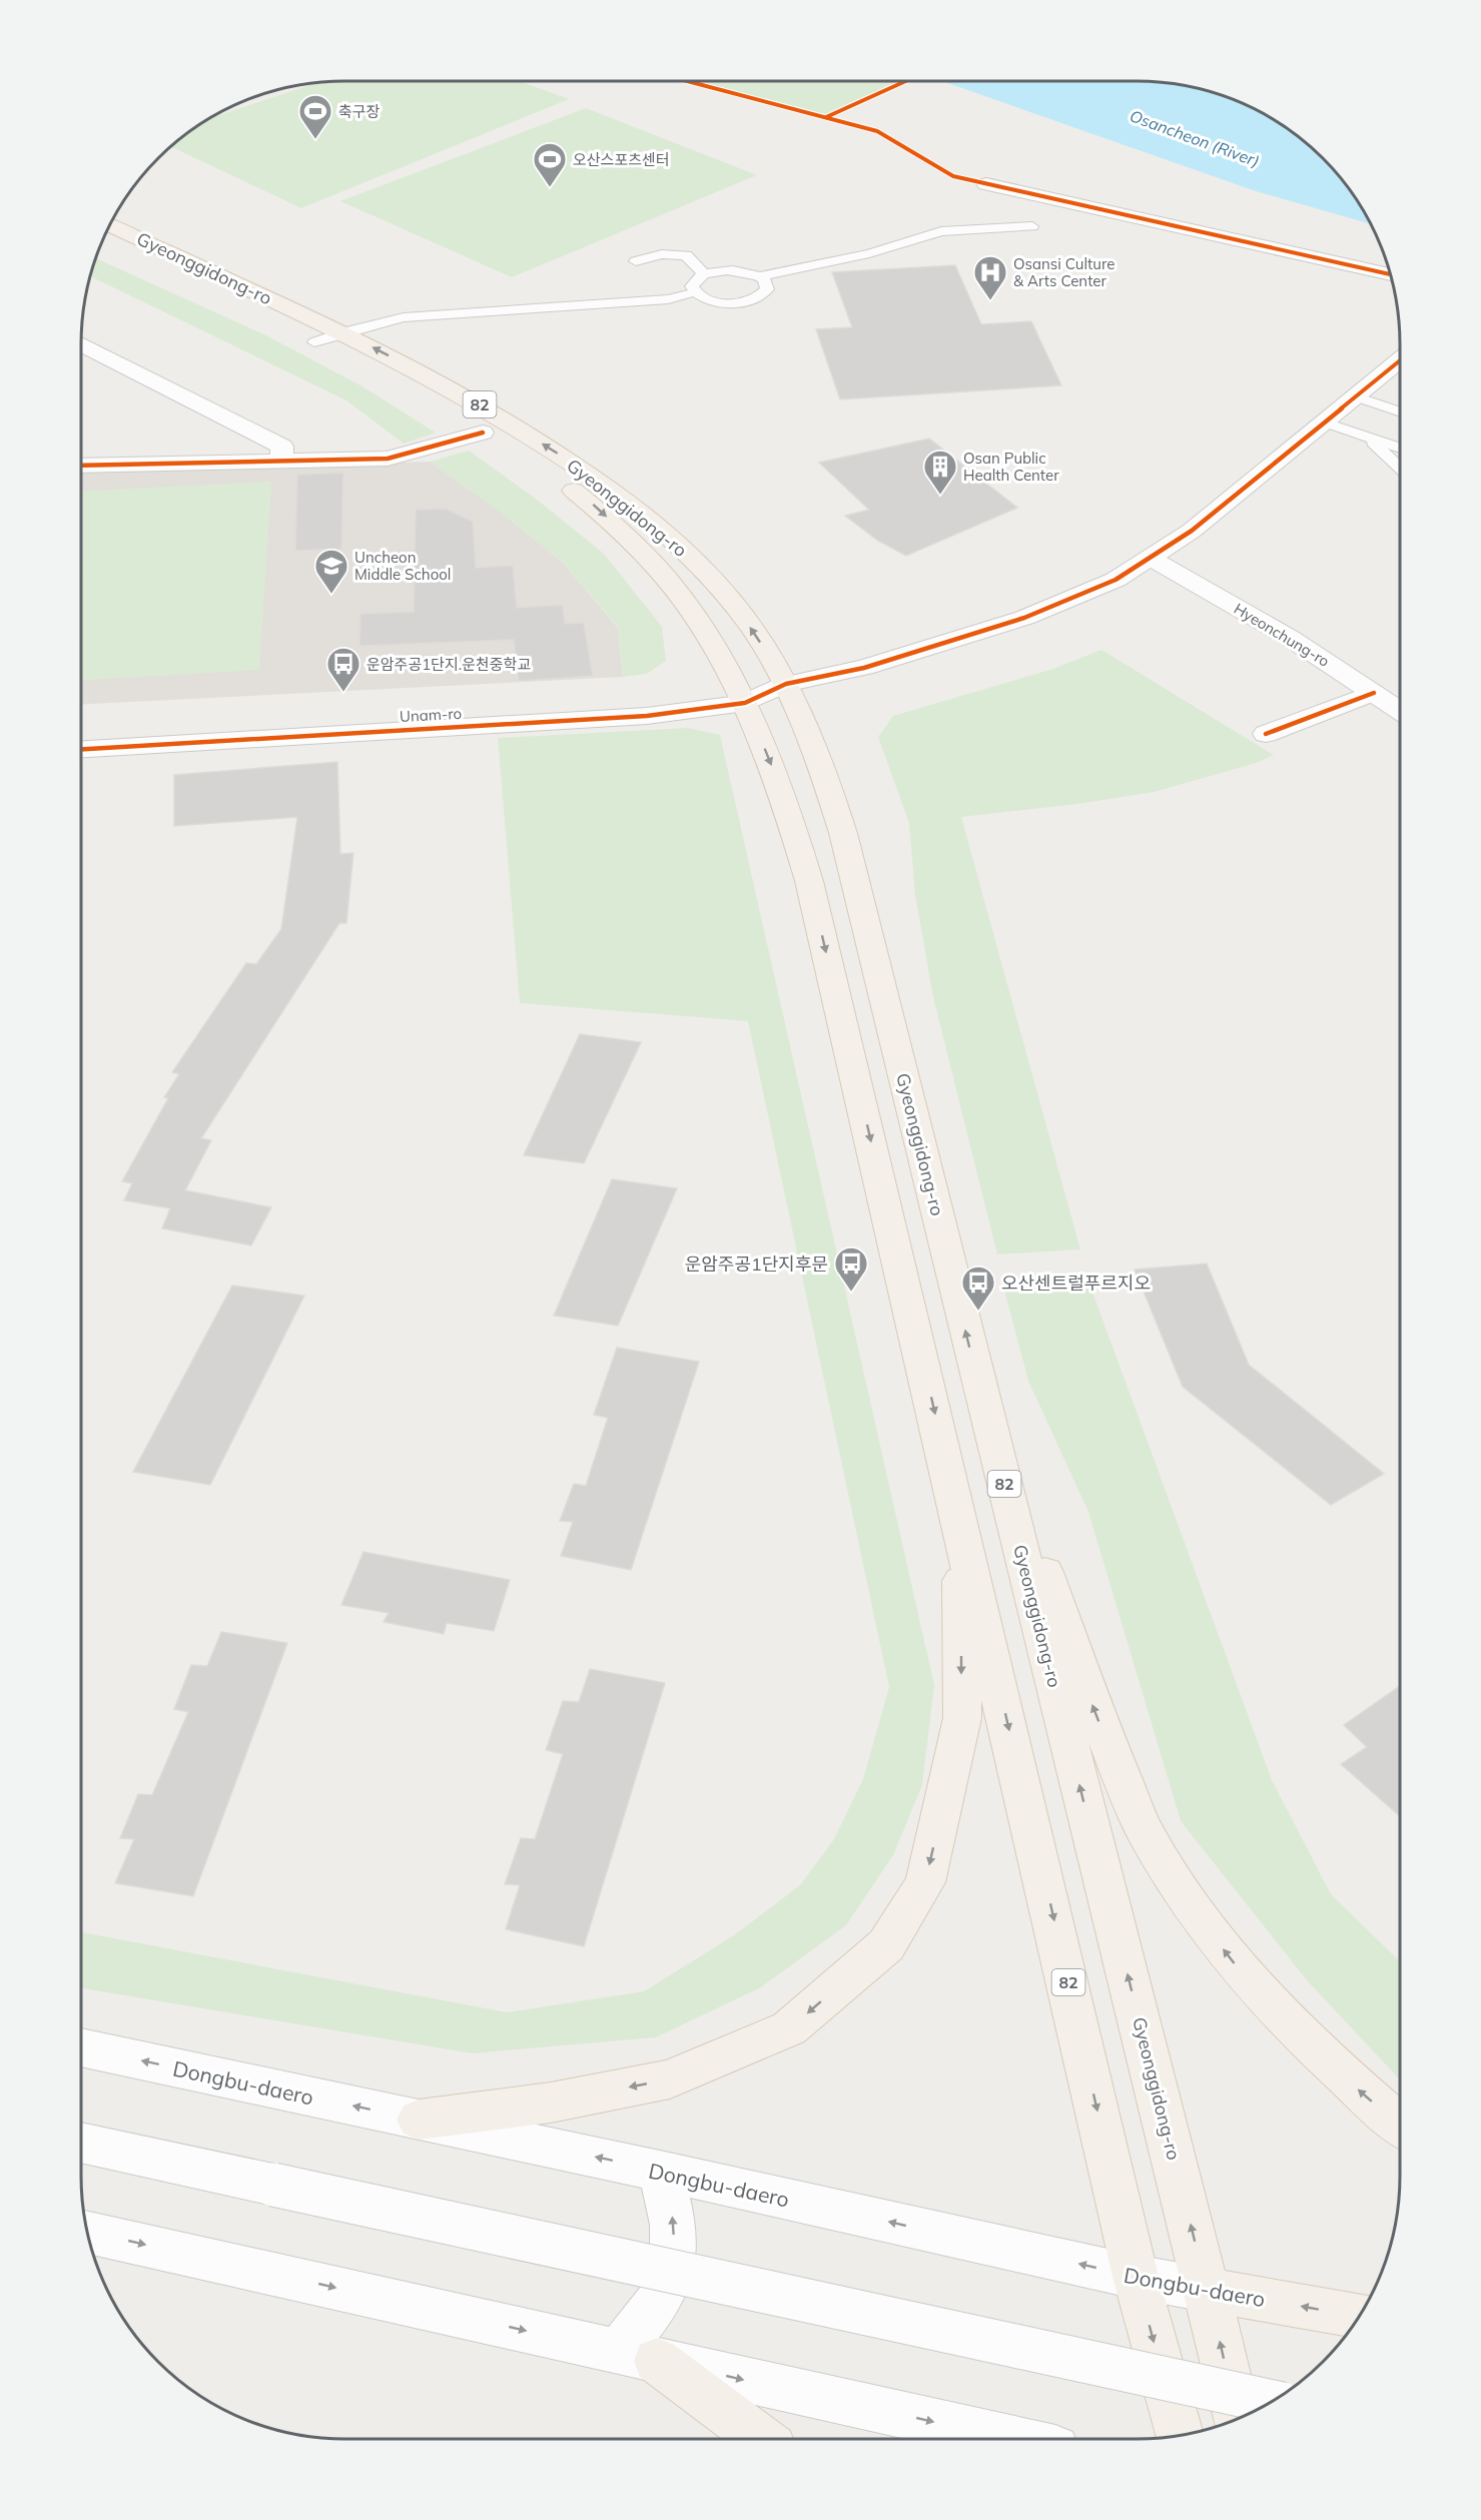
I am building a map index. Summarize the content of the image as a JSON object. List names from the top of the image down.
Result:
{
  "streets": {
    "main road": ["Gyeonggidong-ro", "82", "Dongbu-daero"],
    "street": ["Hyeonchung-ro", "Unam-ro"]
  },
  "crossings": [
    ["Gyeonggidong-ro", "Unam-ro"],
    ["Gyeonggidong-ro", "Dongbu-daero"],
    ["Hyeonchung-ro", "Unam-ro"]
  ],
  "water": ["Osancheon (River)"],
  "places": {
    "sports": ["축구장", "오산스포츠센터"],
    "hospital": ["Osansi Culture & Arts Center"],
    "building": ["Osan Public Health Center"],
    "school or university": ["Uncheon Middle School"],
    "bus stop": ["운암주공1단지.운천중학교", "운암주공1단지후문", "오산센트럴푸르지오"]
  }
}
